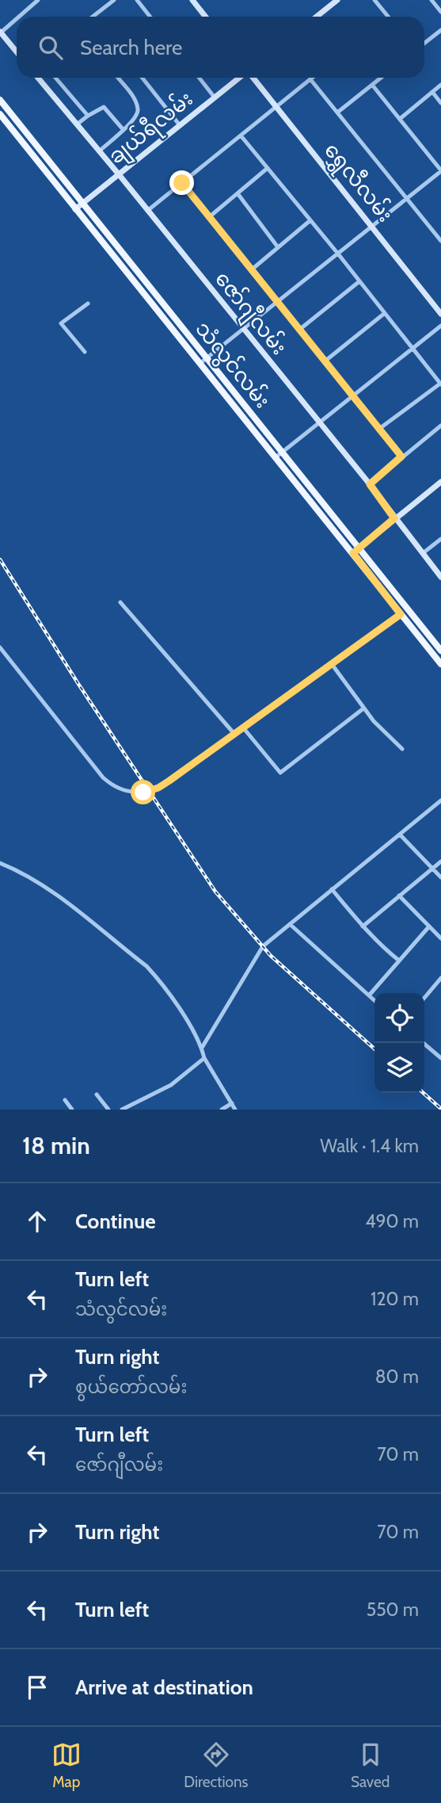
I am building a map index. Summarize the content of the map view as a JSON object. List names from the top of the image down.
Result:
{
  "streets": {
    "main road": ["သံလွင်လမ်း"],
    "street": ["ချယ်ရီလမ်း", "ရွှေလီလမ်း", "ဇော်ဂျီလမ်း"]
  },
  "crossings": [
    ["ချယ်ရီလမ်း", "ဇော်ဂျီလမ်း"],
    ["ချယ်ရီလမ်း", "သံလွင်လမ်း"]
  ],
  "page": {
    "search": "Search here",
    "heading": ["18 min", "Walk · 1.4 km"],
    "list": [
      ["Continue", "490 m"],
      ["Turn left", "သံလွင်လမ်း", "120 m"],
      ["Turn right", "စွယ်တော်လမ်း", "80 m"],
      ["Turn left", "ဇော်ဂျီလမ်း", "70 m"],
      ["Turn right", "70 m"],
      ["Turn left", "550 m"],
      "Arrive at destination"
    ],
    "nav": ["Map", "Directions", "Saved"]
  }
}
